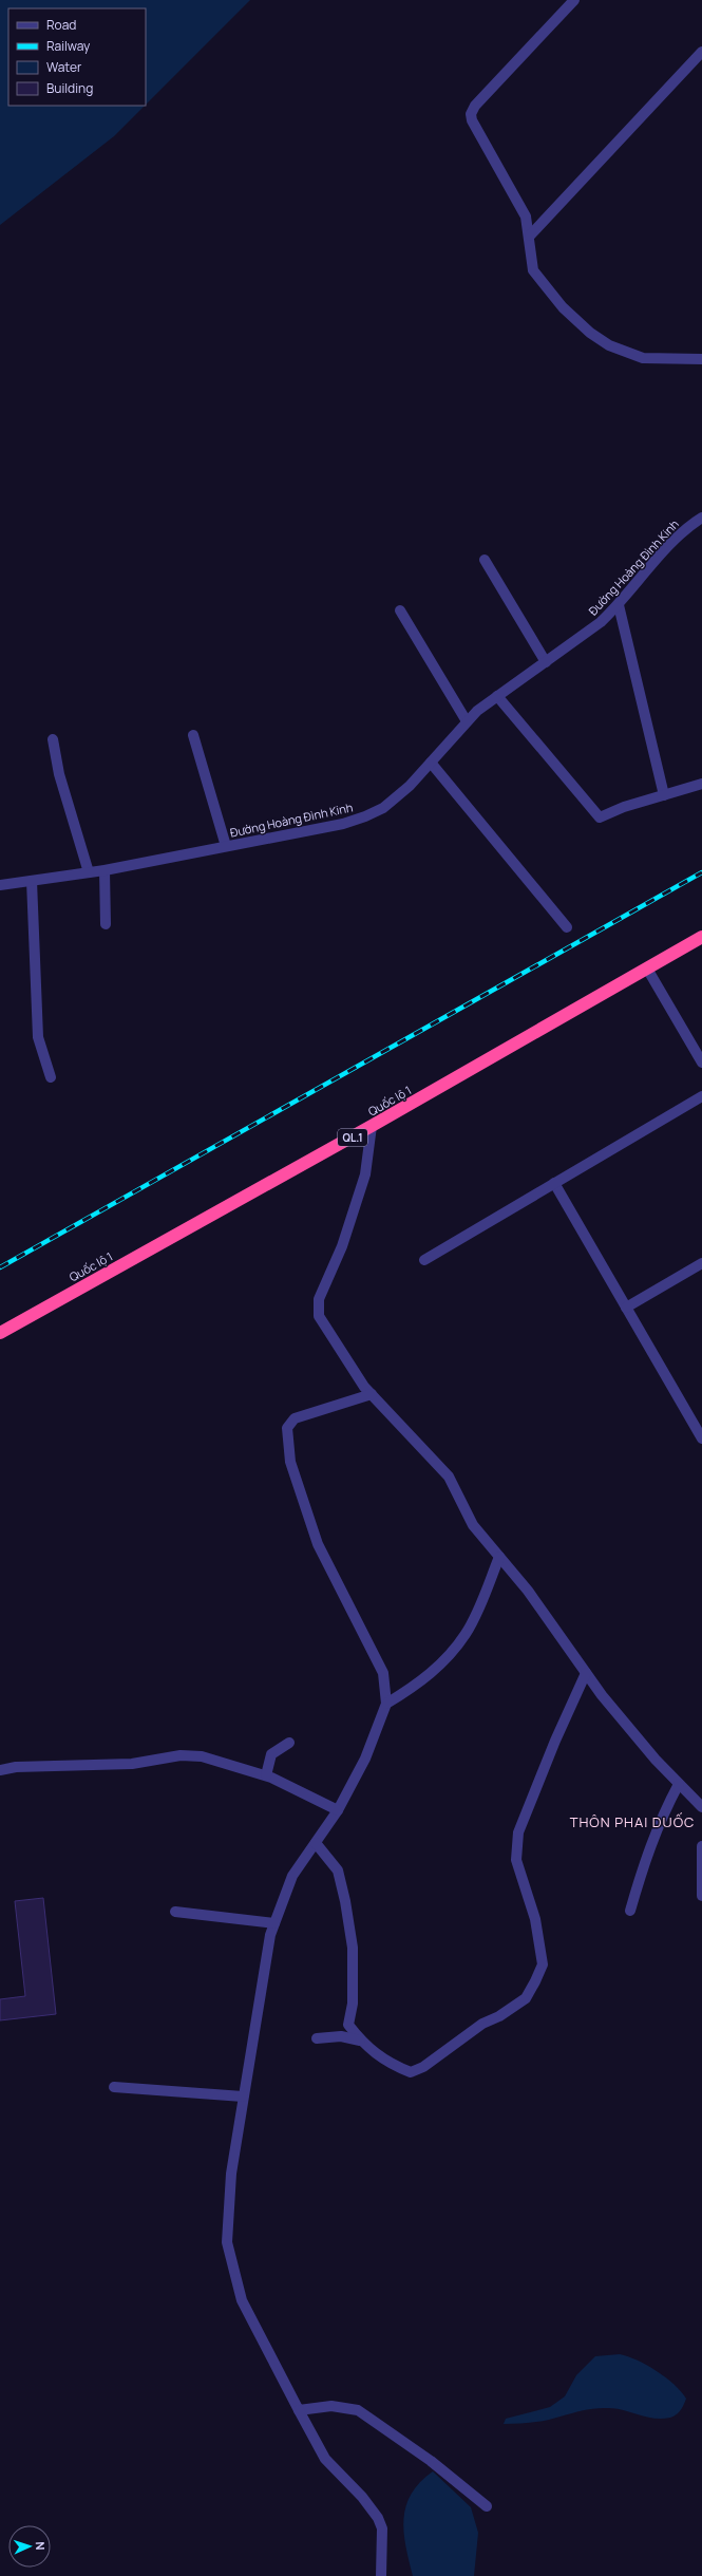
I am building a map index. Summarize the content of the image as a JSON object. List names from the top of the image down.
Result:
{
  "streets": {
    "highway": ["Quốc lộ 1", "QL.1"],
    "street": ["Đường Hoàng Đình Kinh"]
  },
  "districts": ["THÔN PHAI DUỐC"],
  "legend": [
    "Road",
    "Railway",
    "Water",
    "Building"
  ],
  "north": "right"
}
